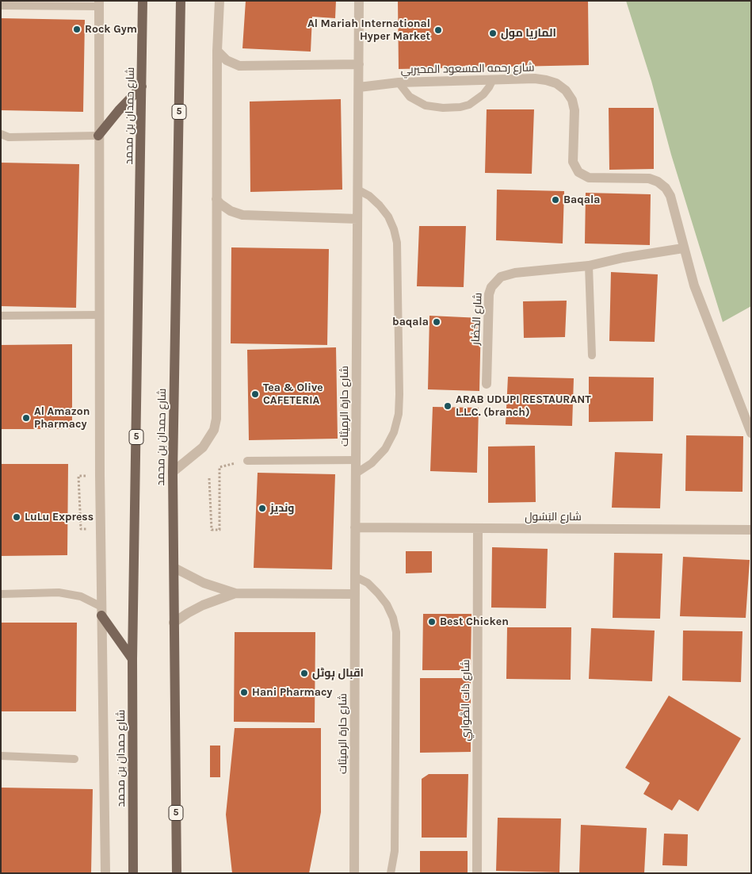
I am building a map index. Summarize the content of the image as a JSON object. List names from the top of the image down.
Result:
{
  "streets": {
    "main road": ["5", "شارع حمدان بن محمد"],
    "street": [
      "شارع رحمه المسعود المحيربي",
      "شارع الحْضَار",
      "شارع حارة الرميثات",
      "شارع البَسُول",
      "شارع ذات الصَّواري"
    ]
  },
  "crossings": [
    ["شارع رحمه المسعود المحيربي", "شارع الحْضَار"],
    ["شارع رحمه المسعود المحيربي", "شارع حارة الرميثات"],
    ["شارع حارة الرميثات", "شارع البَسُول"],
    ["شارع البَسُول", "شارع ذات الصَّواري"]
  ],
  "places": [
    "Rock Gym",
    "Al Mariah International Hyper Market",
    "الماريا مول",
    "Baqala",
    "baqala",
    "Tea & Olive CAFETERIA",
    "ARAB UDUPI RESTAURANT L.L.C. (branch)",
    "Al Amazon Pharmacy",
    "ونديز",
    "LuLu Express",
    "Best Chicken",
    "اقبال ہوٹل",
    "Hani Pharmacy"
  ]
}
